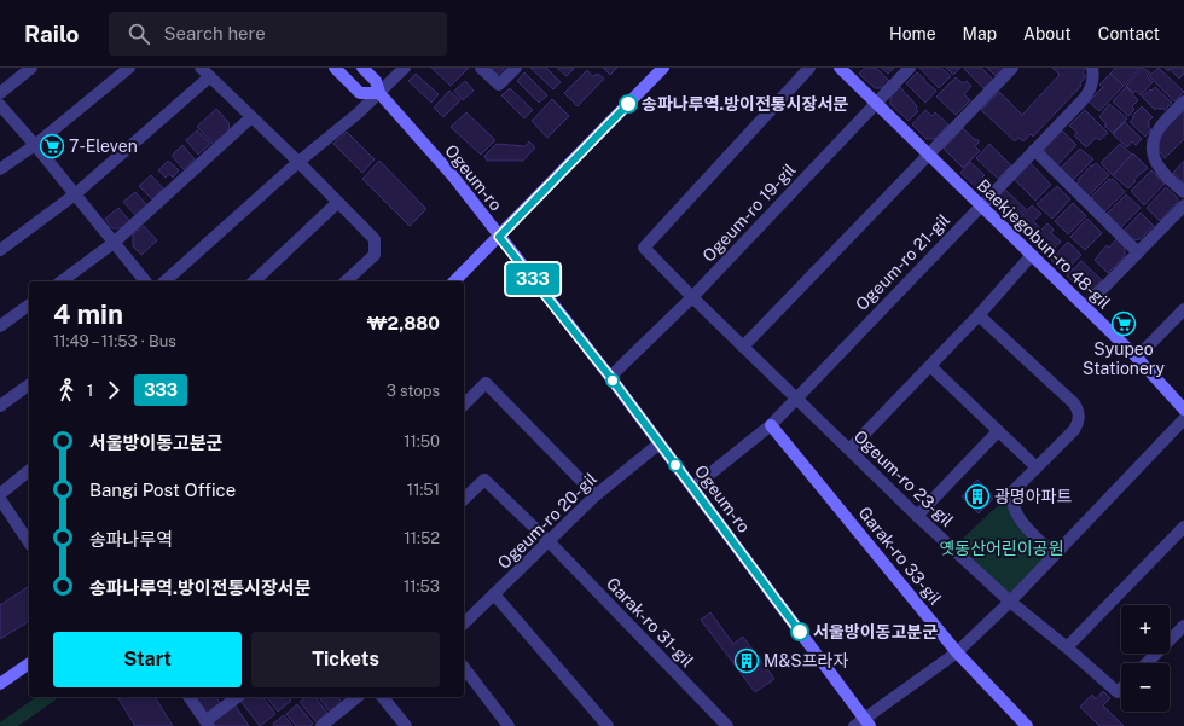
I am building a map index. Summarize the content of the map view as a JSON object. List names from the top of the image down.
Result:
{
  "streets": {
    "main road": ["Ogeum-ro", "Baekjegobun-ro 48-gil", "Garak-ro 33-gil"],
    "street": [
      "Ogeum-ro 19-gil",
      "Ogeum-ro 21-gil",
      "Ogeum-ro 23-gil",
      "Ogeum-ro 20-gil",
      "Garak-ro 31-gil"
    ]
  },
  "crossings": [
    ["Ogeum-ro", "Ogeum-ro 19-gil"],
    ["Ogeum-ro", "Ogeum-ro 21-gil"],
    ["Ogeum-ro", "Ogeum-ro 20-gil"],
    ["Ogeum-ro 19-gil", "Baekjegobun-ro 48-gil"],
    ["Baekjegobun-ro 48-gil", "Ogeum-ro 21-gil"],
    ["Ogeum-ro 21-gil", "Ogeum-ro 23-gil"],
    ["Ogeum-ro 21-gil", "Garak-ro 33-gil"],
    ["Ogeum-ro 20-gil", "Garak-ro 31-gil"]
  ],
  "parks": ["옛동산어린이공원"],
  "places": {
    "other": ["송파나루역.방이전통시장서문", "서울방이동고분군"],
    "supermarket": ["7-Eleven", "Syupeo Stationery"],
    "building": ["광명아파트", "M&S프라자"]
  },
  "lines": ["bus line 333"],
  "page": {
    "header": "Railo",
    "search": "Search here",
    "nav": [
      "Home",
      "Map",
      "About",
      "Contact"
    ],
    "on_map": "333",
    "heading": ["4 min", "11:49 – 11:53 · Bus", "₩2,880"],
    "legs": ["1", "333", "3 stops"],
    "list": [
      {
        "name": "서울방이동고분군",
        "value": "11:50"
      },
      {
        "name": "Bangi Post Office",
        "value": "11:51"
      },
      {
        "name": "송파나루역",
        "value": "11:52"
      },
      {
        "name": "송파나루역.방이전통시장서문",
        "value": "11:53"
      }
    ],
    "map_buttons": ["+", "−"],
    "buttons": ["Start", "Tickets"]
  }
}
